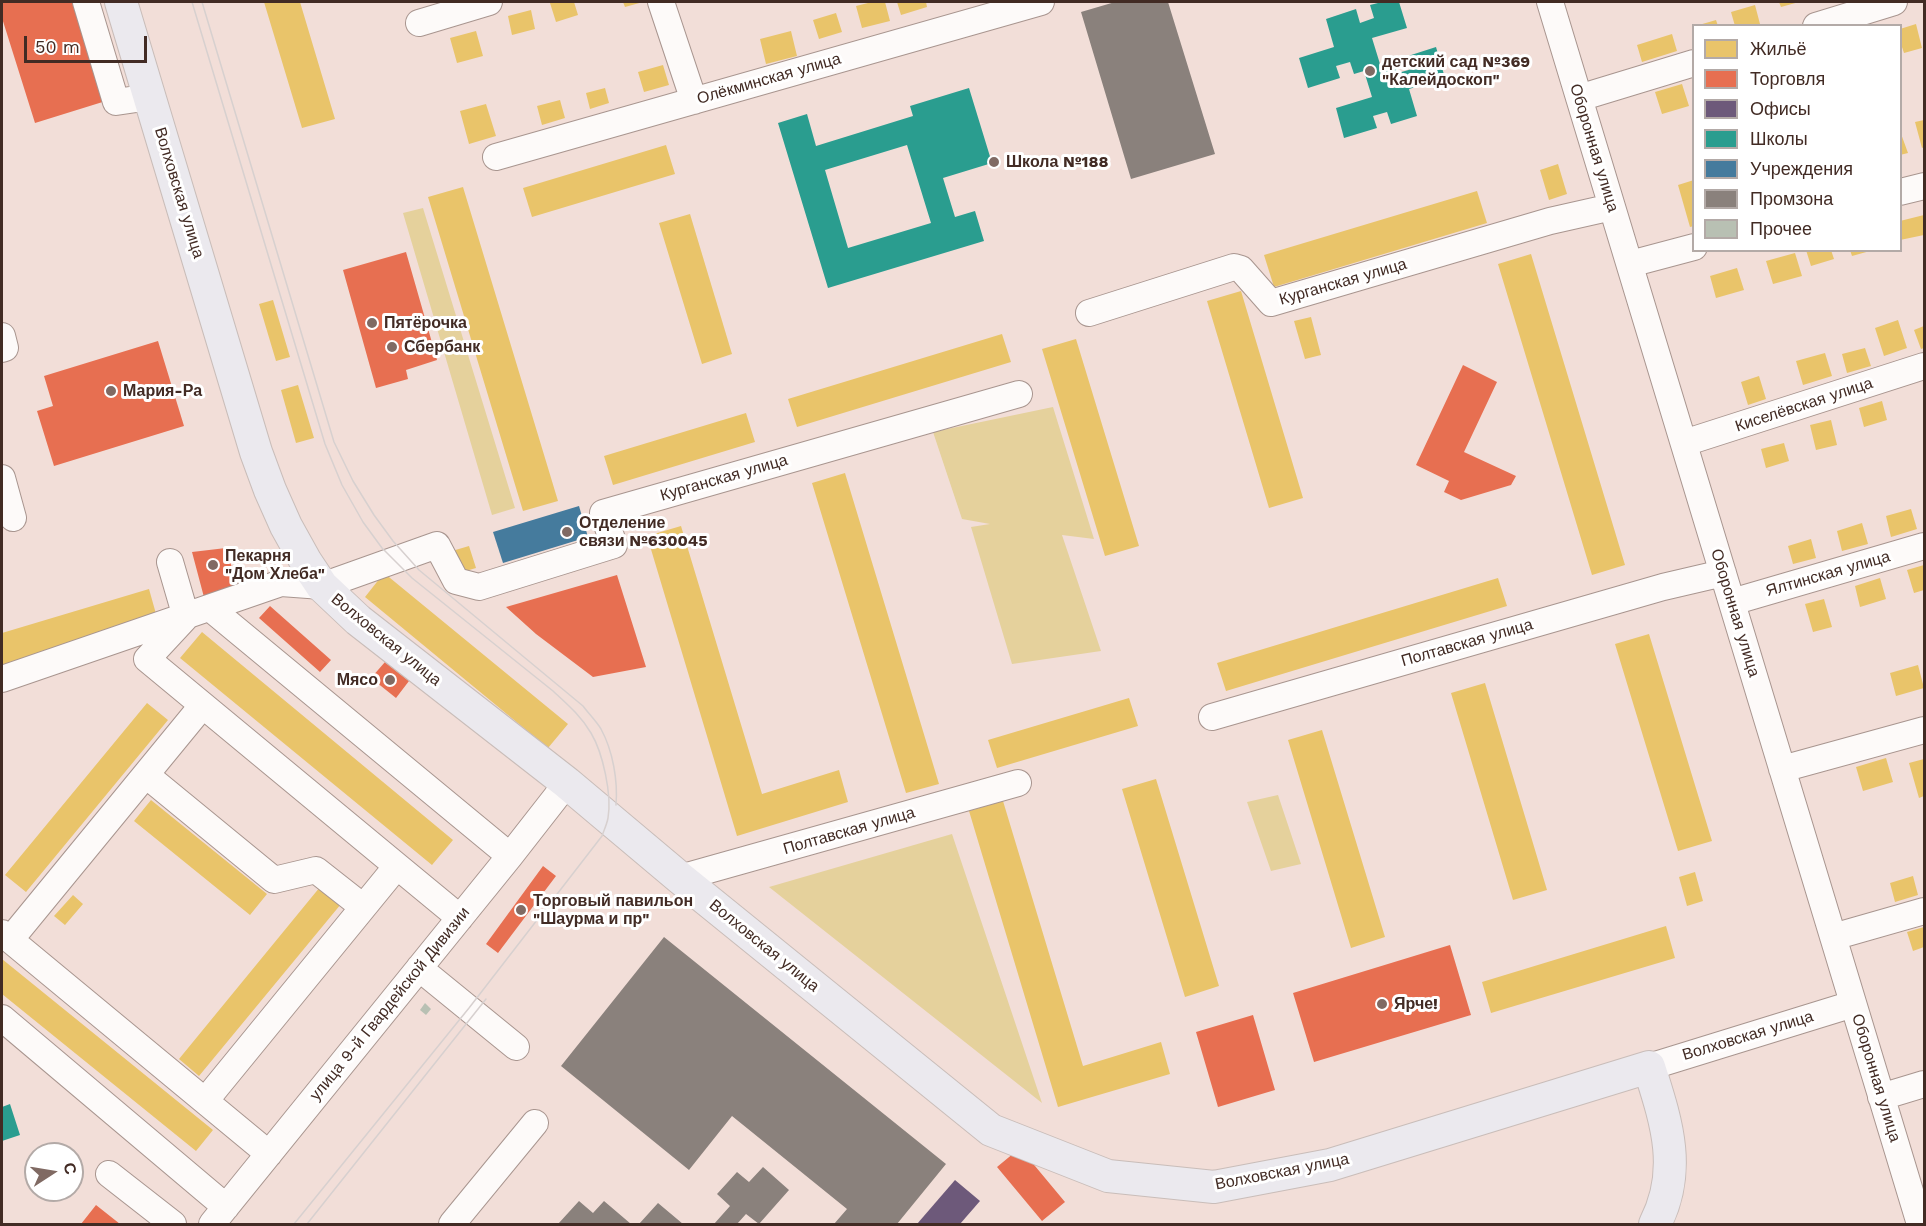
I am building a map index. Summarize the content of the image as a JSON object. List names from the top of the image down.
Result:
{
  "streets": {
    "main road": ["Волховская улица"],
    "street": [
      "Олёкминская улица",
      "Оборонная улица",
      "Курганская улица",
      "Киселёвская улица",
      "Ялтинская улица",
      "Полтавская улица",
      "улица 9-й Гвардейской Дивизии"
    ]
  },
  "crossings": [
    ["Оборонная улица", "Волховская улица"],
    ["Оборонная улица", "Курганская улица"],
    ["Оборонная улица", "Киселёвская улица"],
    ["Оборонная улица", "Ялтинская улица"],
    ["Оборонная улица", "Полтавская улица"],
    ["Волховская улица", "Курганская улица"],
    ["Волховская улица", "Полтавская улица"],
    ["Волховская улица", "улица 9-й Гвардейской Дивизии"]
  ],
  "places": [
    "детский сад №369 \"Калейдоскоп\"",
    "Школа №188",
    "Пятёрочка",
    "Сбербанк",
    "Мария-Ра",
    "Отделение связи №630045",
    "Пекарня \"Дом Хлеба\"",
    "Мясо",
    "Торговый павильон \"Шаурма и пр\"",
    "Ярче!"
  ],
  "legend": [
    "Жильё",
    "Торговля",
    "Офисы",
    "Школы",
    "Учреждения",
    "Промзона",
    "Прочее"
  ],
  "scale_bar": "50 m",
  "north": "right"
}
